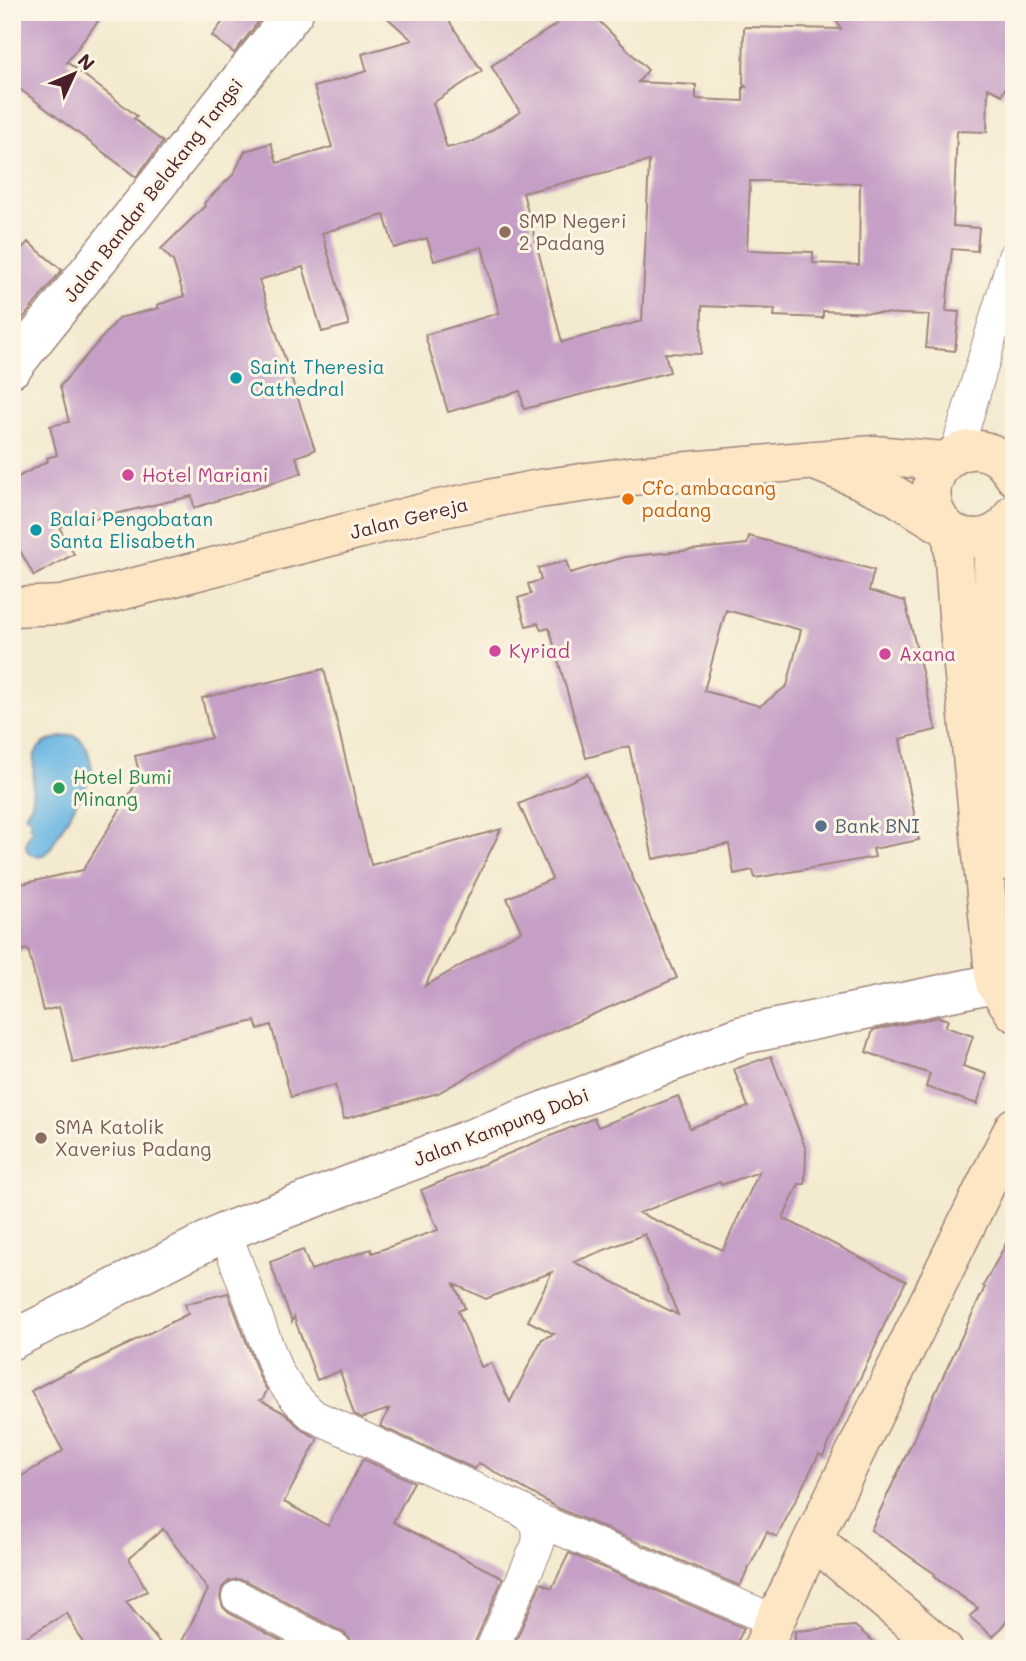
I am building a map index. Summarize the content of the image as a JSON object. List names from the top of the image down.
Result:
{
  "streets": {
    "main road": ["Jalan Gereja"],
    "street": ["Jalan Bandar Belakang Tangsi", "Jalan Kampung Dobi"]
  },
  "places": [
    "SMP Negeri 2 Padang",
    "Saint Theresia Cathedral",
    "Hotel Mariani",
    "Cfc ambacang padang",
    "Balai Pengobatan Santa Elisabeth",
    "Kyriad",
    "Axana",
    "Hotel Bumi Minang",
    "Bank BNI",
    "SMA Katolik Xaverius Padang"
  ],
  "north": "top right"
}
